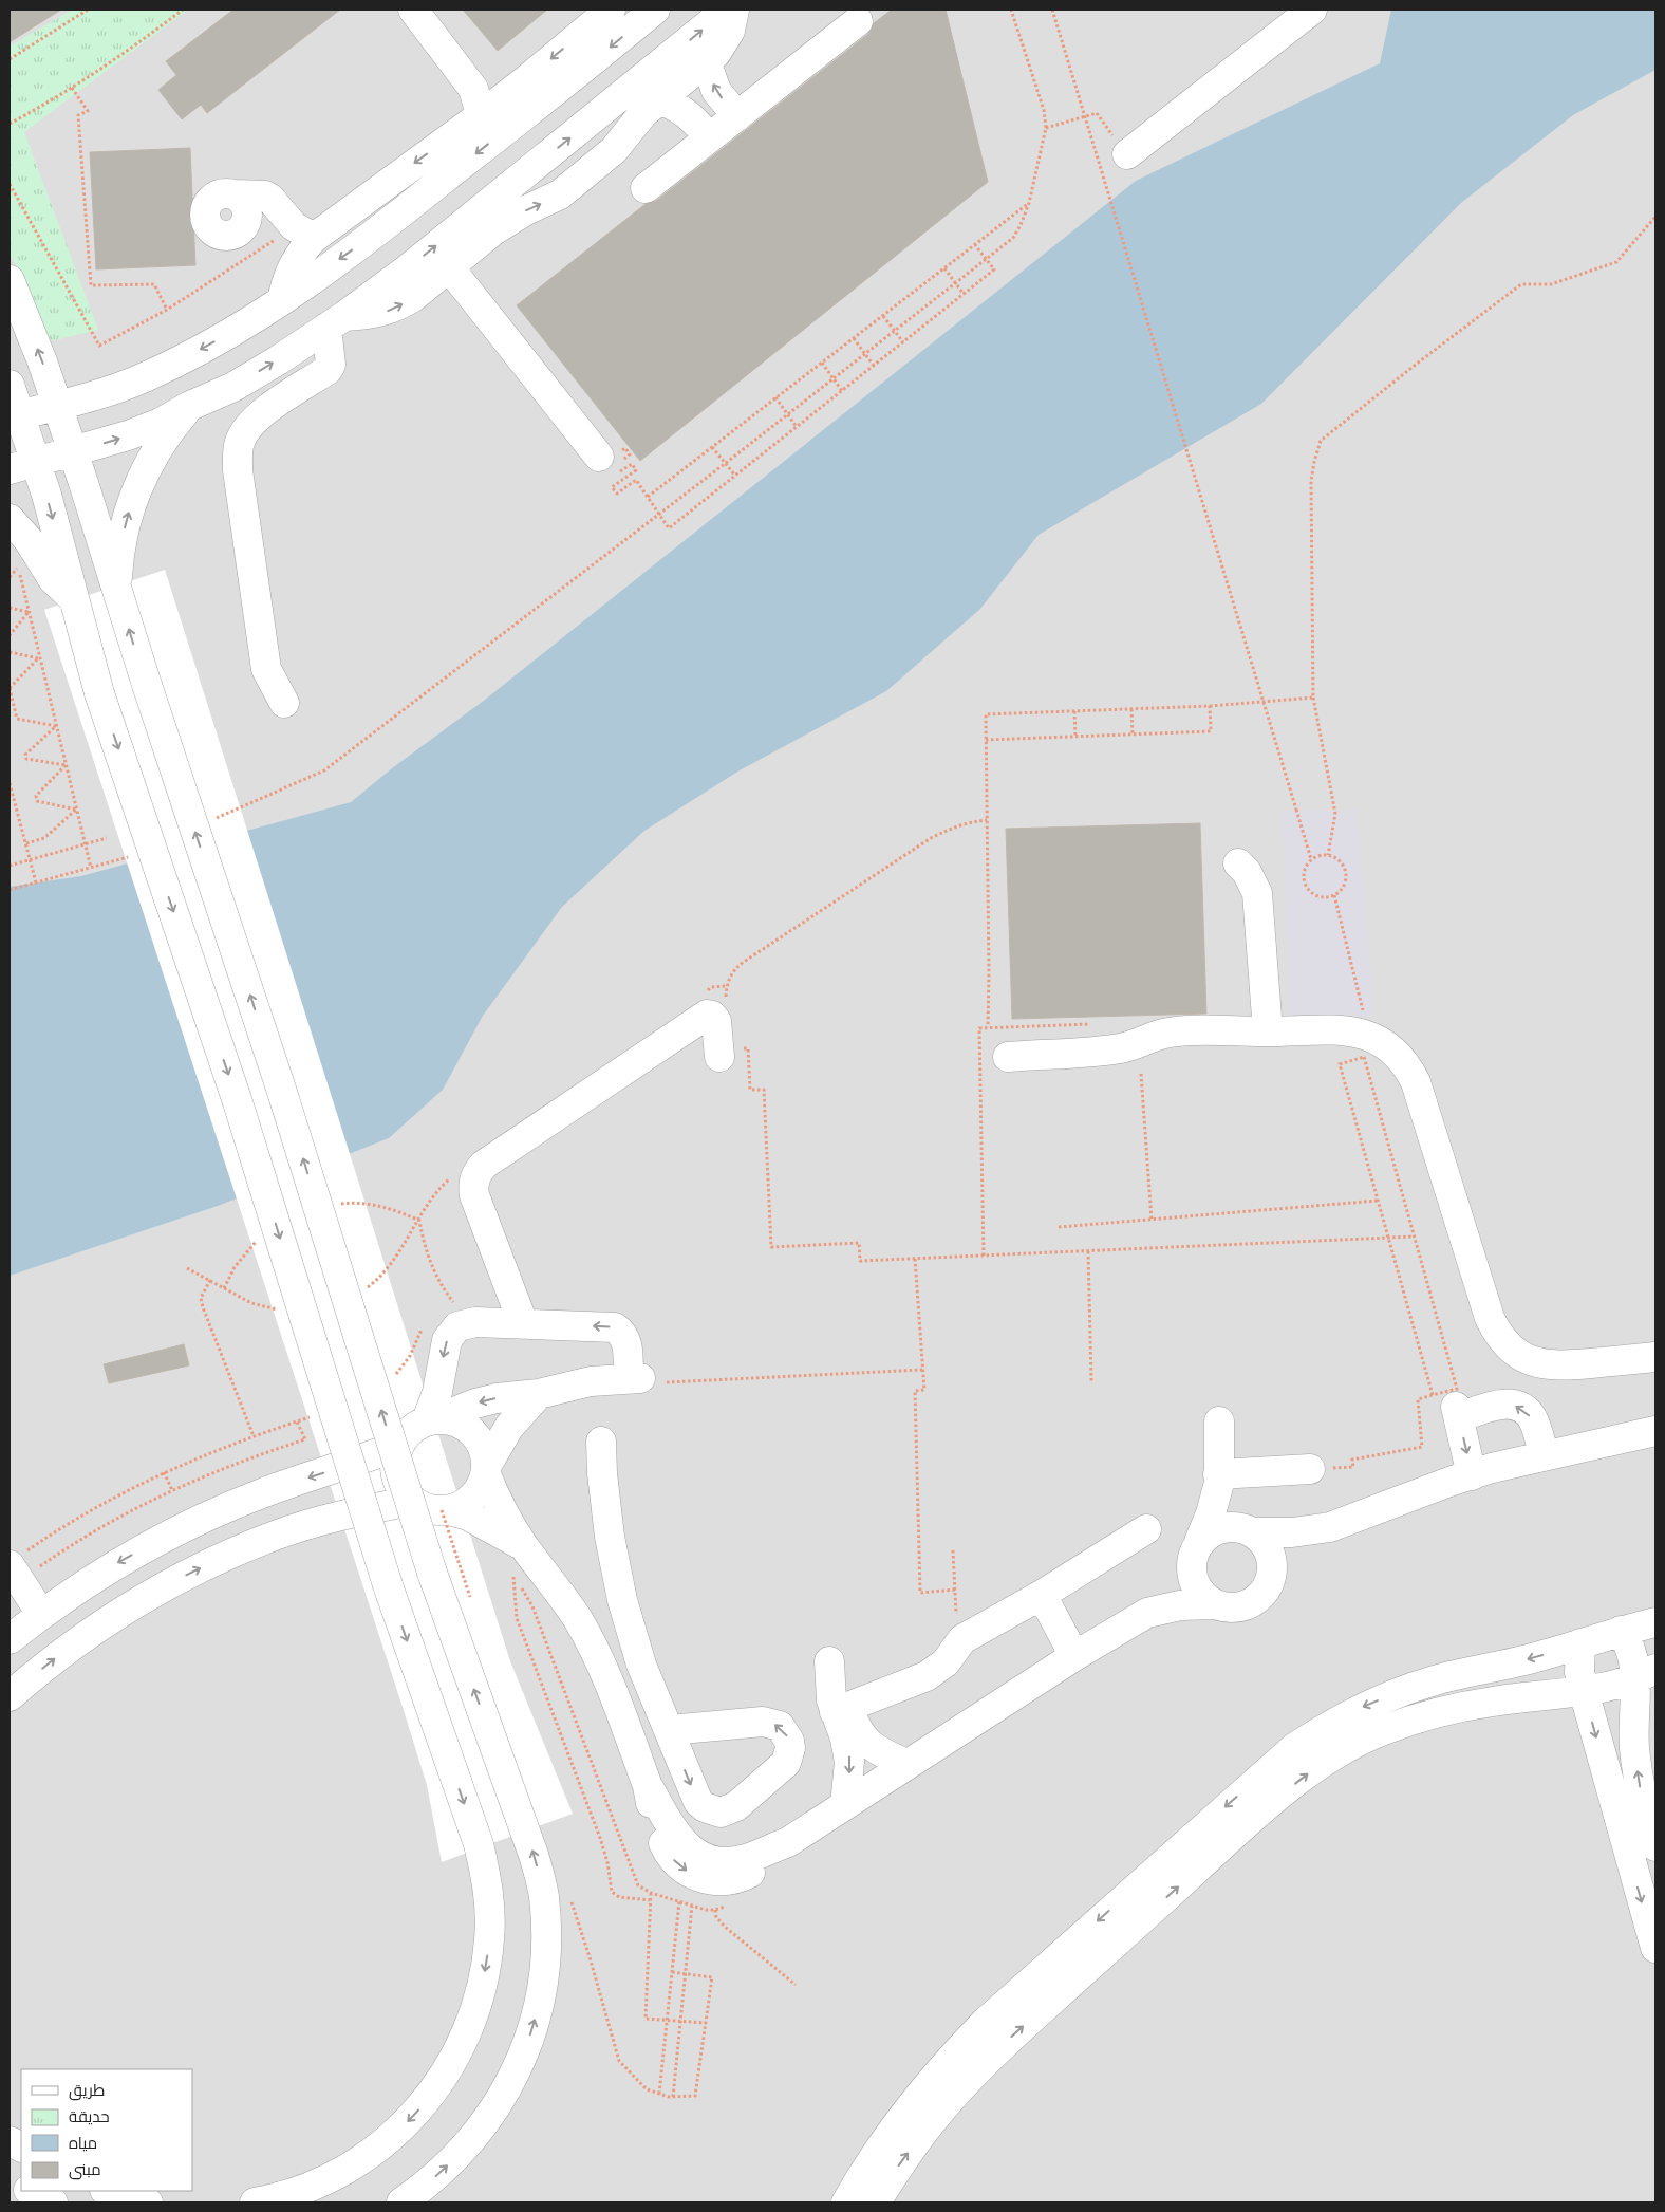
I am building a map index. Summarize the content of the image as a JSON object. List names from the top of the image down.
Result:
{
  "legend": [
    "طريق",
    "حديقة",
    "مياه",
    "مبنى"
  ]
}
